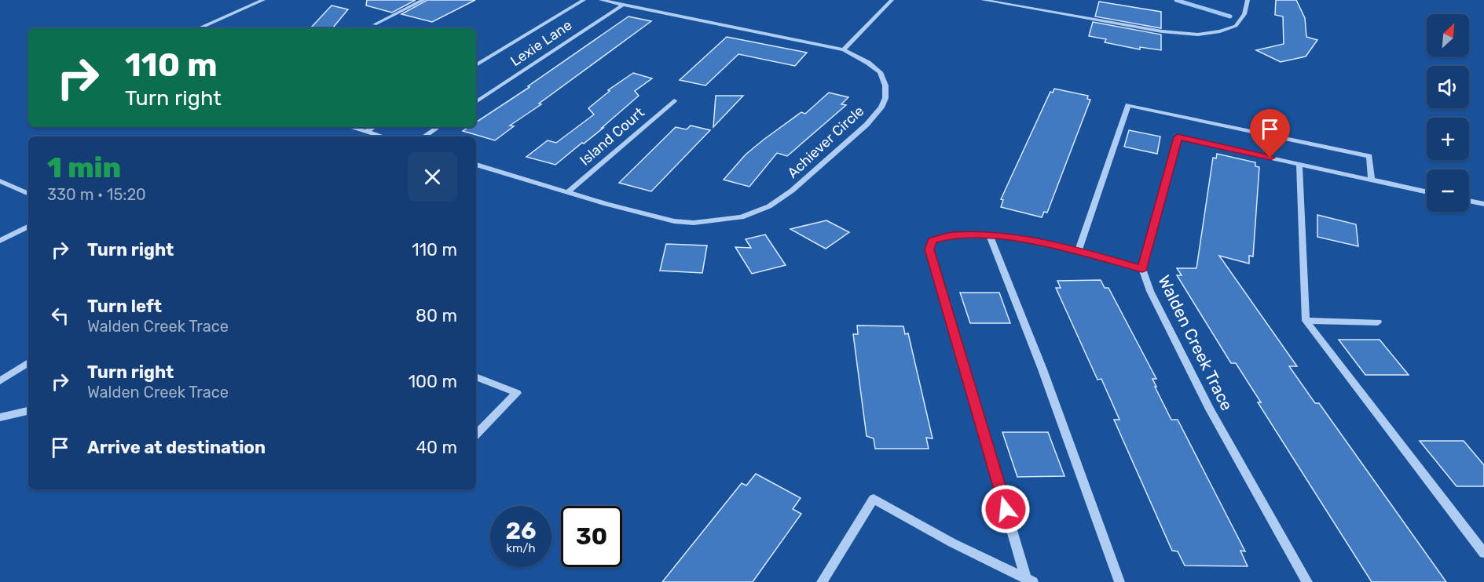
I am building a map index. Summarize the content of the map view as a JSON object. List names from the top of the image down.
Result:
{
  "streets": {
    "street": [
      "Lexie Lane",
      "Island Court",
      "Achiever Circle",
      "Walden Creek Trace"
    ]
  },
  "crossings": [
    ["Lexie Lane", "Achiever Circle"],
    ["Island Court", "Achiever Circle"]
  ],
  "north": "top right",
  "page": {
    "map_buttons": ["+", "−"],
    "turn": ["110 m", "Turn right"],
    "heading": ["1 min", "330 m · 15:20"],
    "list": [
      {
        "name": "Turn right",
        "value": "110 m"
      },
      {
        "name": "Turn left",
        "note": "Walden Creek Trace",
        "value": "80 m"
      },
      {
        "name": "Turn right",
        "note": "Walden Creek Trace",
        "value": "100 m"
      },
      {
        "name": "Arrive at destination",
        "value": "40 m"
      }
    ],
    "speed": "26 km/h",
    "limit": "30"
  }
}
